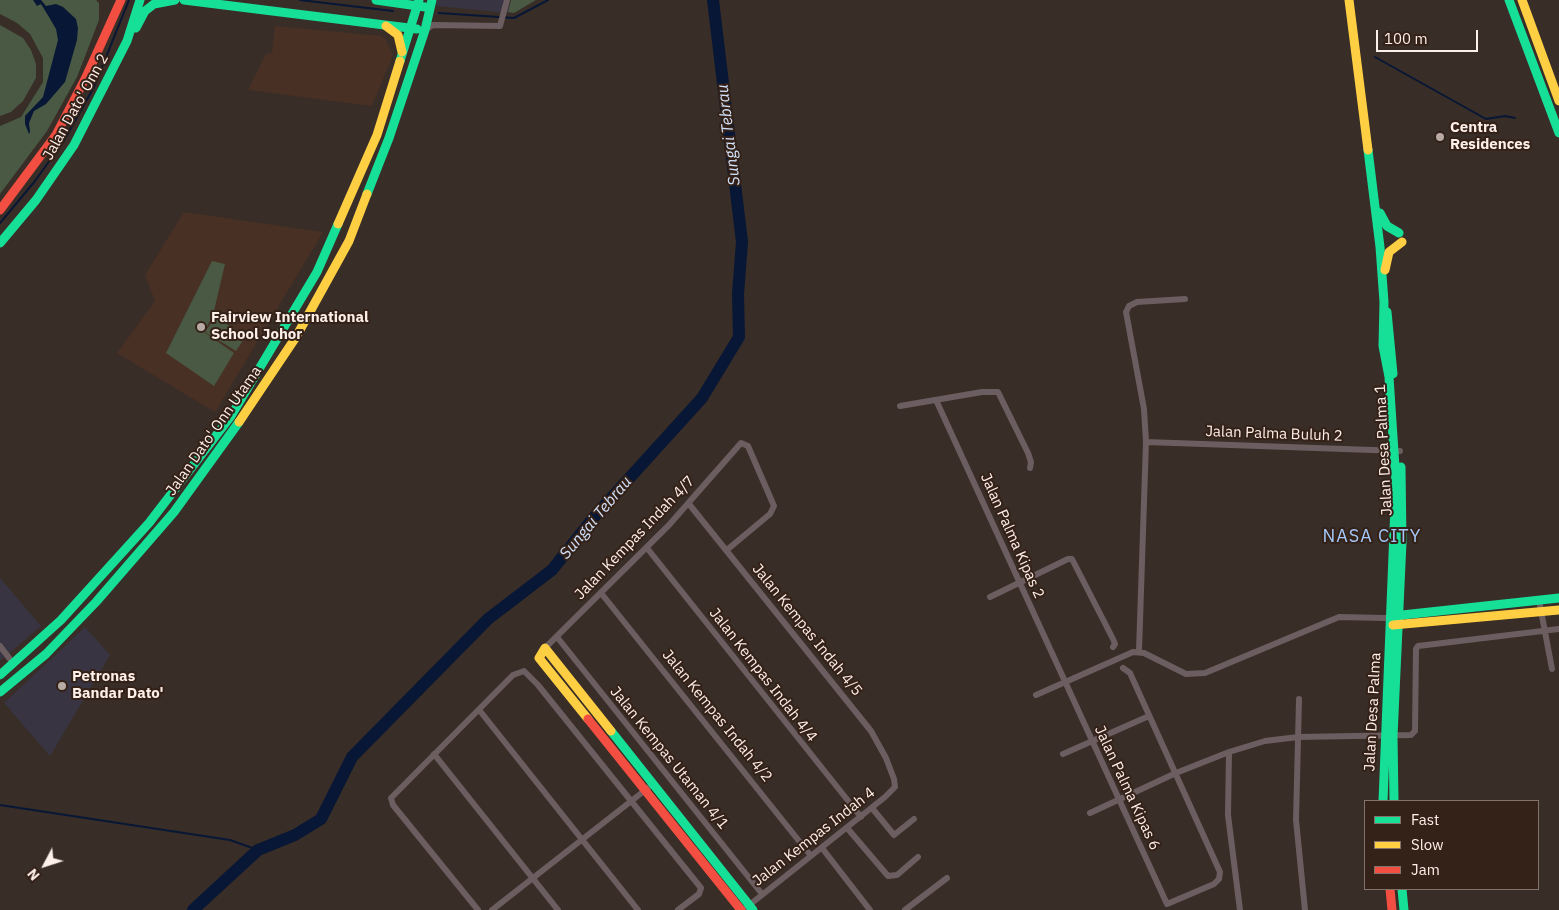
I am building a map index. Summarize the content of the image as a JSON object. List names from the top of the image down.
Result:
{
  "streets": {
    "main road": [
      "Jalan Dato' Onn 2",
      "Jalan Dato' Onn Utama",
      "Jalan Desa Palma 1",
      "Jalan Desa Palma"
    ],
    "street": [
      "Jalan Palma Buluh 2",
      "Jalan Palma Kipas 2",
      "Jalan Kempas Indah 4/7",
      "Jalan Kempas Indah 4/5",
      "Jalan Kempas Indah 4/4",
      "Jalan Kempas Indah 4/2",
      "Jalan Kempas Utaman 4/1",
      "Jalan Palma Kipas 6",
      "Jalan Kempas Indah 4"
    ]
  },
  "crossings": [
    ["Jalan Palma Buluh 2", "Jalan Desa Palma 1"],
    ["Jalan Desa Palma 1", "Jalan Desa Palma"],
    ["Jalan Palma Kipas 2", "Jalan Palma Kipas 6"],
    ["Jalan Kempas Indah 4/7", "Jalan Kempas Indah 4/5"],
    ["Jalan Kempas Indah 4/7", "Jalan Kempas Indah 4/4"],
    ["Jalan Kempas Indah 4/7", "Jalan Kempas Indah 4/2"],
    ["Jalan Kempas Indah 4/7", "Jalan Kempas Utaman 4/1"],
    ["Jalan Kempas Indah 4/5", "Jalan Kempas Indah 4"],
    ["Jalan Kempas Indah 4/4", "Jalan Kempas Indah 4"],
    ["Jalan Kempas Indah 4/2", "Jalan Kempas Indah 4"],
    ["Jalan Kempas Utaman 4/1", "Jalan Kempas Indah 4"]
  ],
  "districts": ["NASA CITY"],
  "water": ["Sungai Tebrau"],
  "places": ["Centra Residences", "Fairview International School Johor", "Petronas Bandar Dato'"],
  "legend": ["Fast", "Slow", "Jam"],
  "scale_bar": "100 m",
  "north": "bottom left"
}
